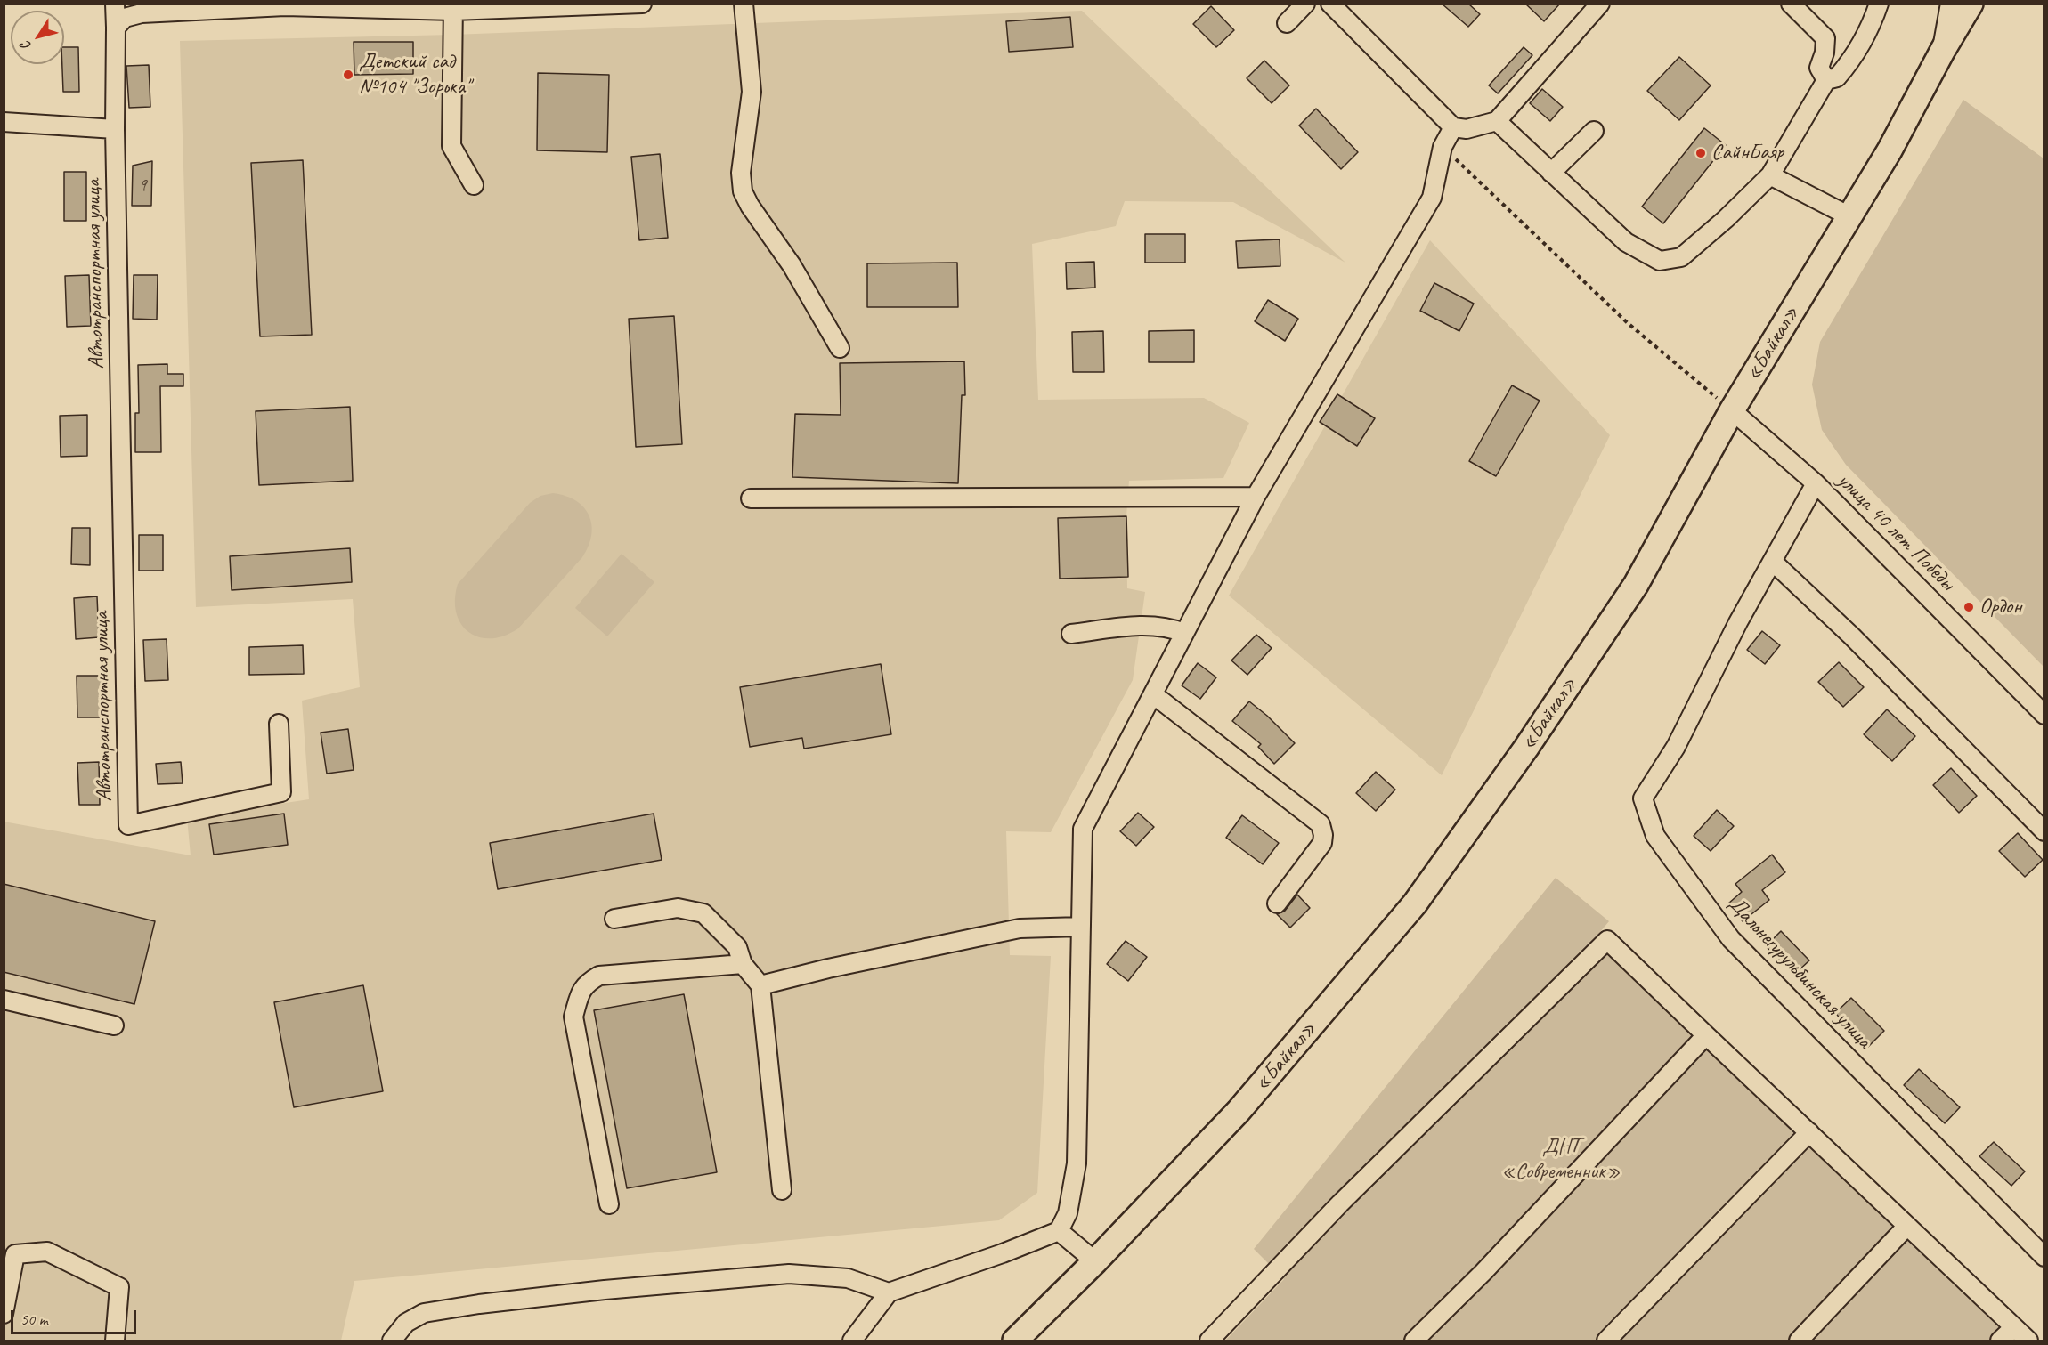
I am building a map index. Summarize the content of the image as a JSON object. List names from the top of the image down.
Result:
{
  "streets": {
    "highway": ["«Байкал»"],
    "street": ["Автотранспортная улица", "улица 40 лет Победы", "Дальнегурульбинская улица"]
  },
  "crossings": [
    ["«Байкал»", "улица 40 лет Победы"],
    ["улица 40 лет Победы", "Дальнегурульбинская улица"]
  ],
  "parks": ["ДНТ «Современник»"],
  "places": ["Детский сад №104 \"Зорька\"", "СайнБаяр", "Ордон"],
  "house_numbers": ["9"],
  "scale_bar": "50 m",
  "north": "bottom left"
}
